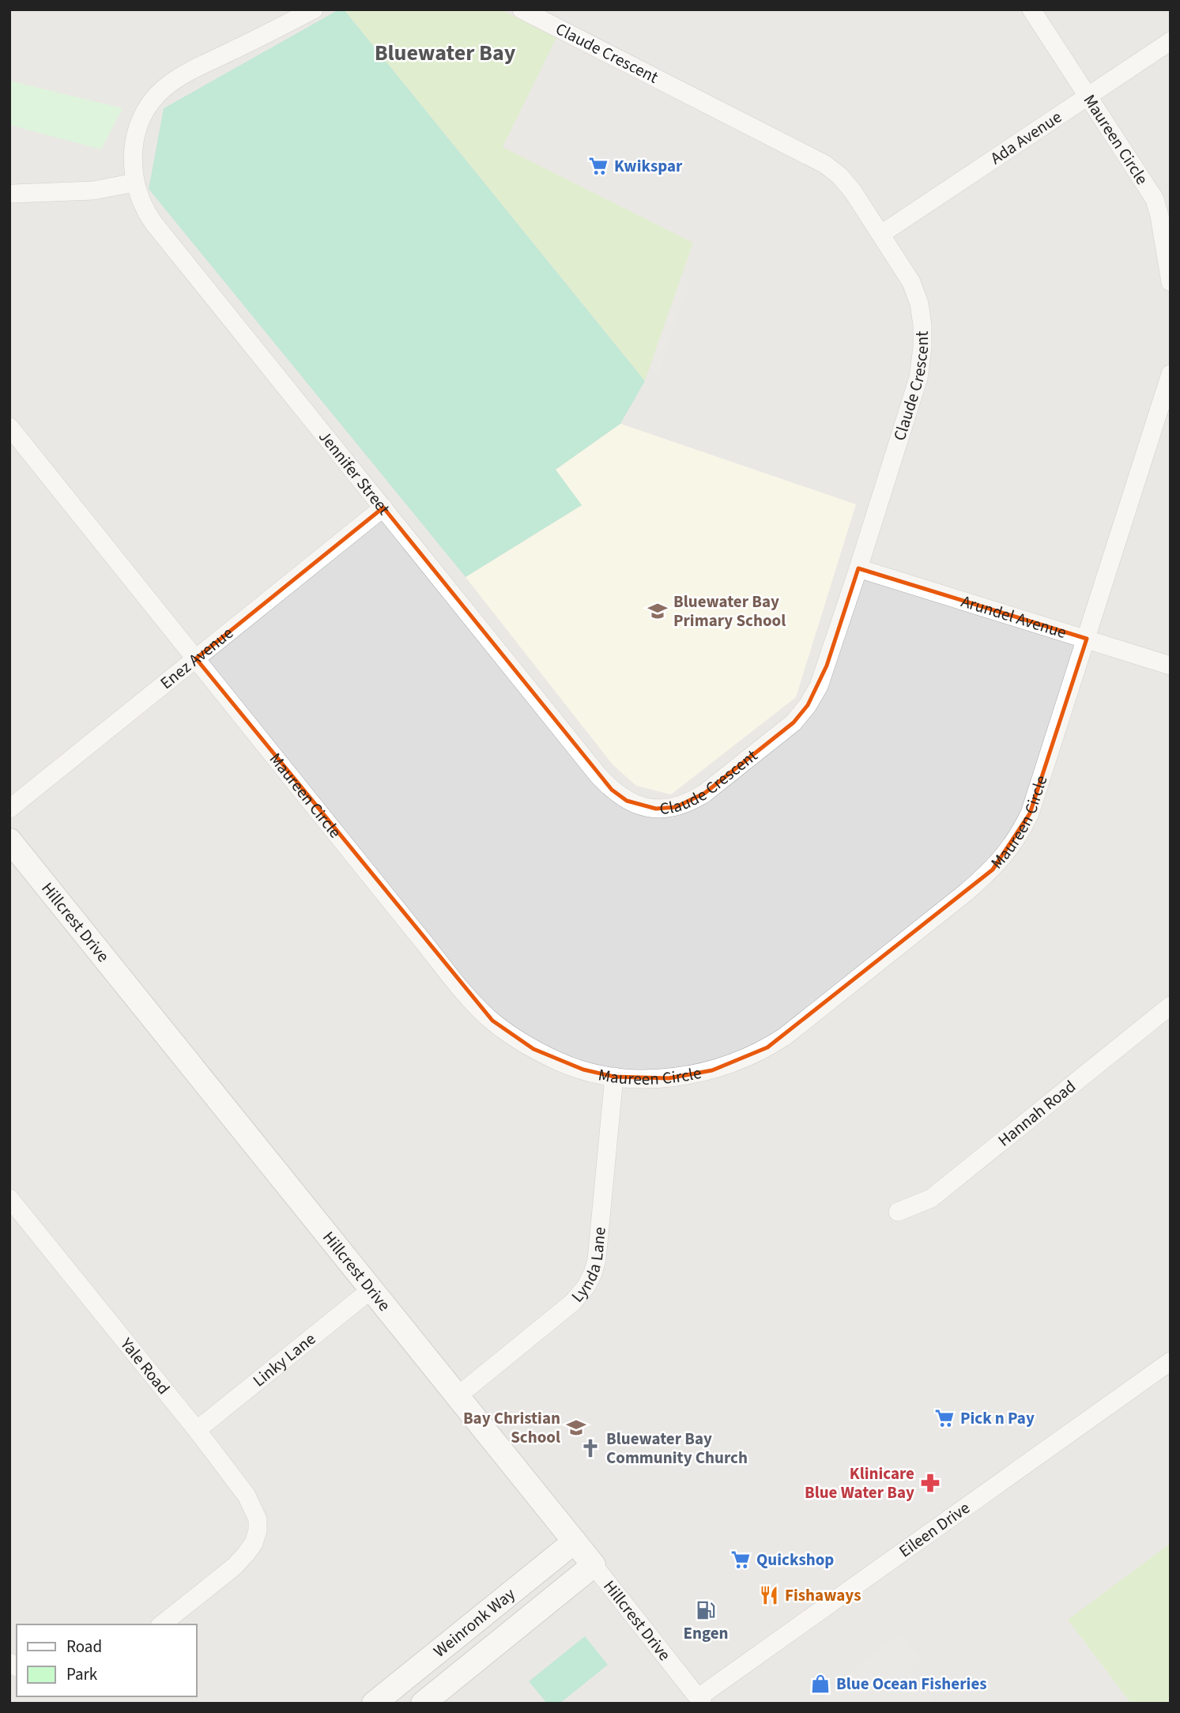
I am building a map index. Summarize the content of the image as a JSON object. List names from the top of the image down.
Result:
{
  "streets": {
    "street": [
      "Claude Crescent",
      "Ada Avenue",
      "Maureen Circle",
      "Jennifer Street",
      "Arundel Avenue",
      "Enez Avenue",
      "Hillcrest Drive",
      "Hannah Road",
      "Lynda Lane",
      "Linky Lane",
      "Yale Road",
      "Eileen Drive",
      "Weinronk Way"
    ]
  },
  "crossings": [
    ["Claude Crescent", "Ada Avenue"],
    ["Claude Crescent", "Jennifer Street"],
    ["Claude Crescent", "Arundel Avenue"],
    ["Ada Avenue", "Maureen Circle"],
    ["Maureen Circle", "Arundel Avenue"],
    ["Maureen Circle", "Enez Avenue"],
    ["Maureen Circle", "Lynda Lane"],
    ["Jennifer Street", "Enez Avenue"],
    ["Hillcrest Drive", "Lynda Lane"],
    ["Hillcrest Drive", "Linky Lane"],
    ["Hillcrest Drive", "Eileen Drive"],
    ["Hillcrest Drive", "Weinronk Way"],
    ["Linky Lane", "Yale Road"]
  ],
  "districts": ["Bluewater Bay"],
  "places": {
    "supermarket": ["Kwikspar", "Pick n Pay", "Quickshop"],
    "school or university": ["Bluewater Bay Primary School", "Bay Christian School"],
    "church": ["Bluewater Bay Community Church"],
    "pharmacy": ["Klinicare Blue Water Bay"],
    "restaurant": ["Fishaways"],
    "fuel station": ["Engen"],
    "shop": ["Blue Ocean Fisheries"]
  },
  "legend": ["Road", "Park"]
}
